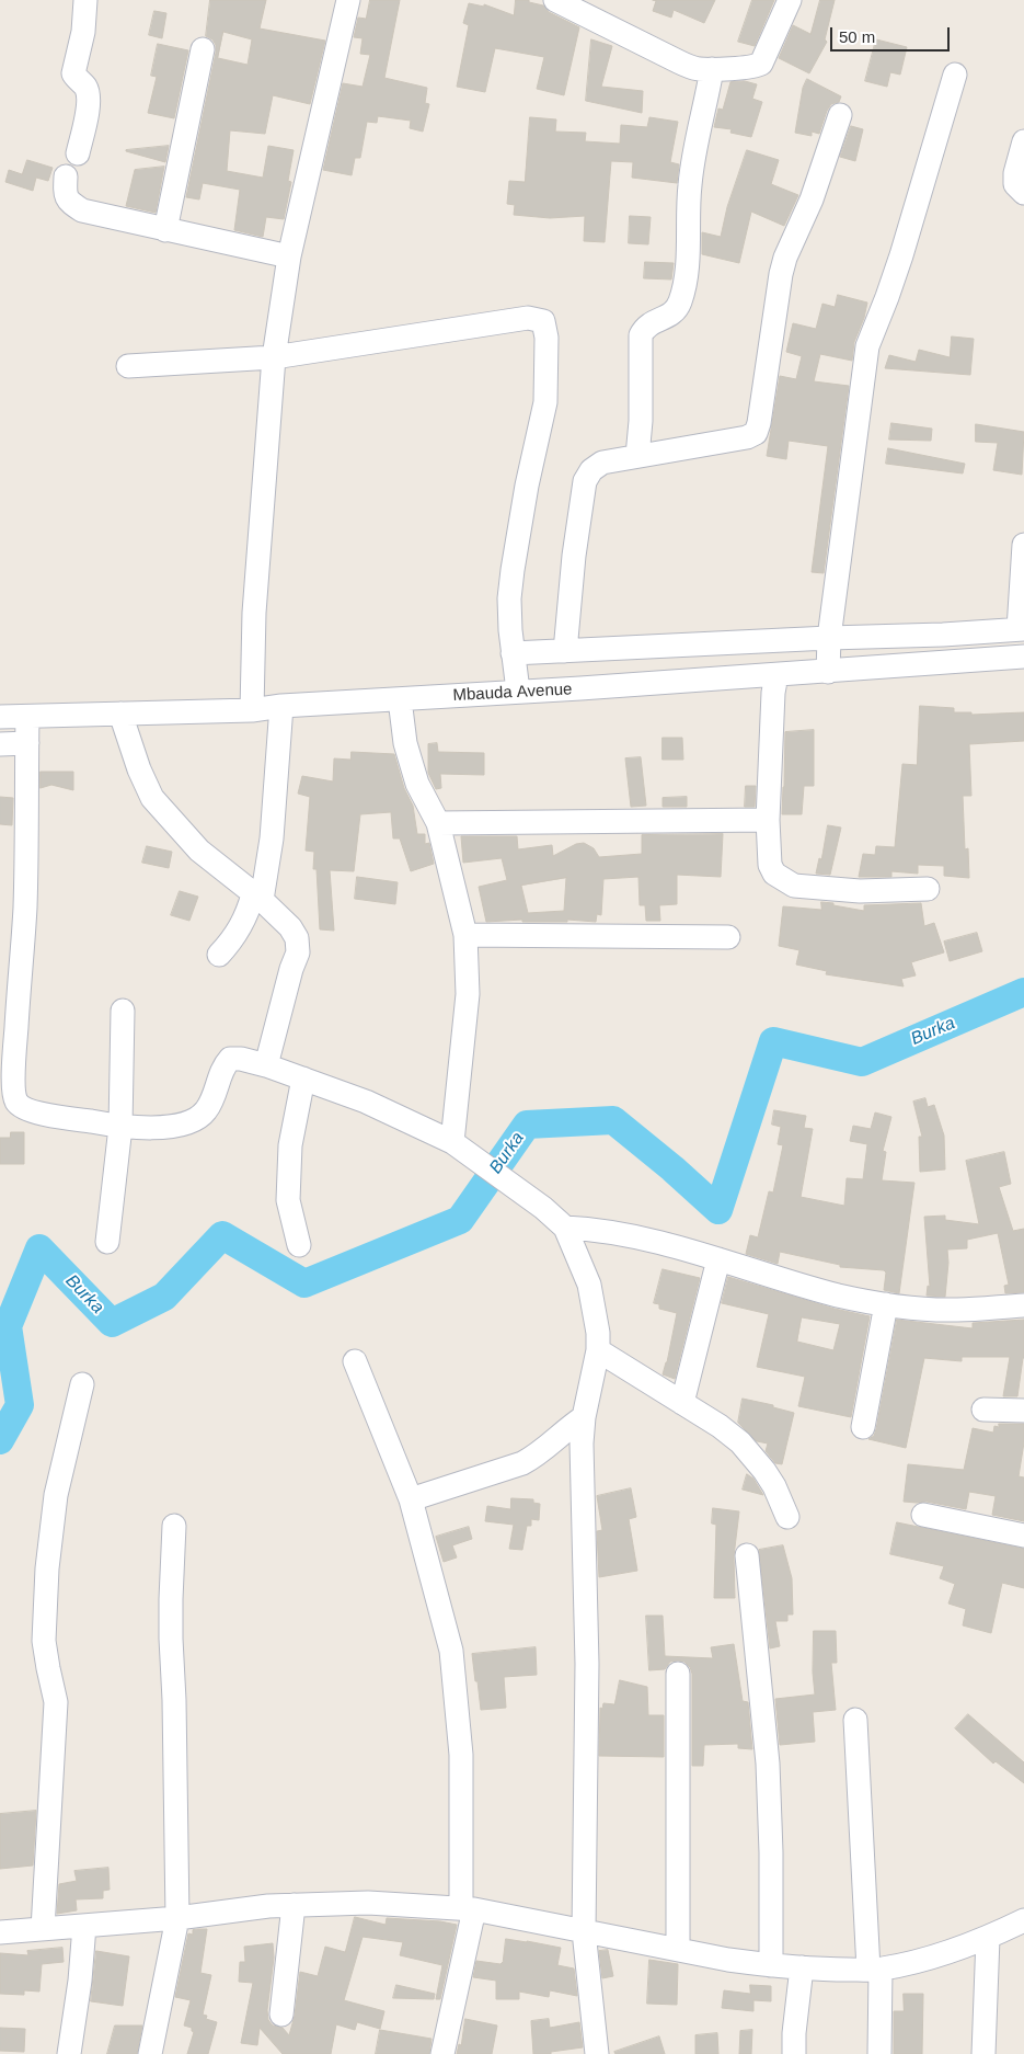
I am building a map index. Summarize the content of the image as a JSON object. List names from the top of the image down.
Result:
{
  "streets": {
    "street": ["Mbauda Avenue"]
  },
  "water": ["Burka"],
  "scale_bar": "50 m"
}
